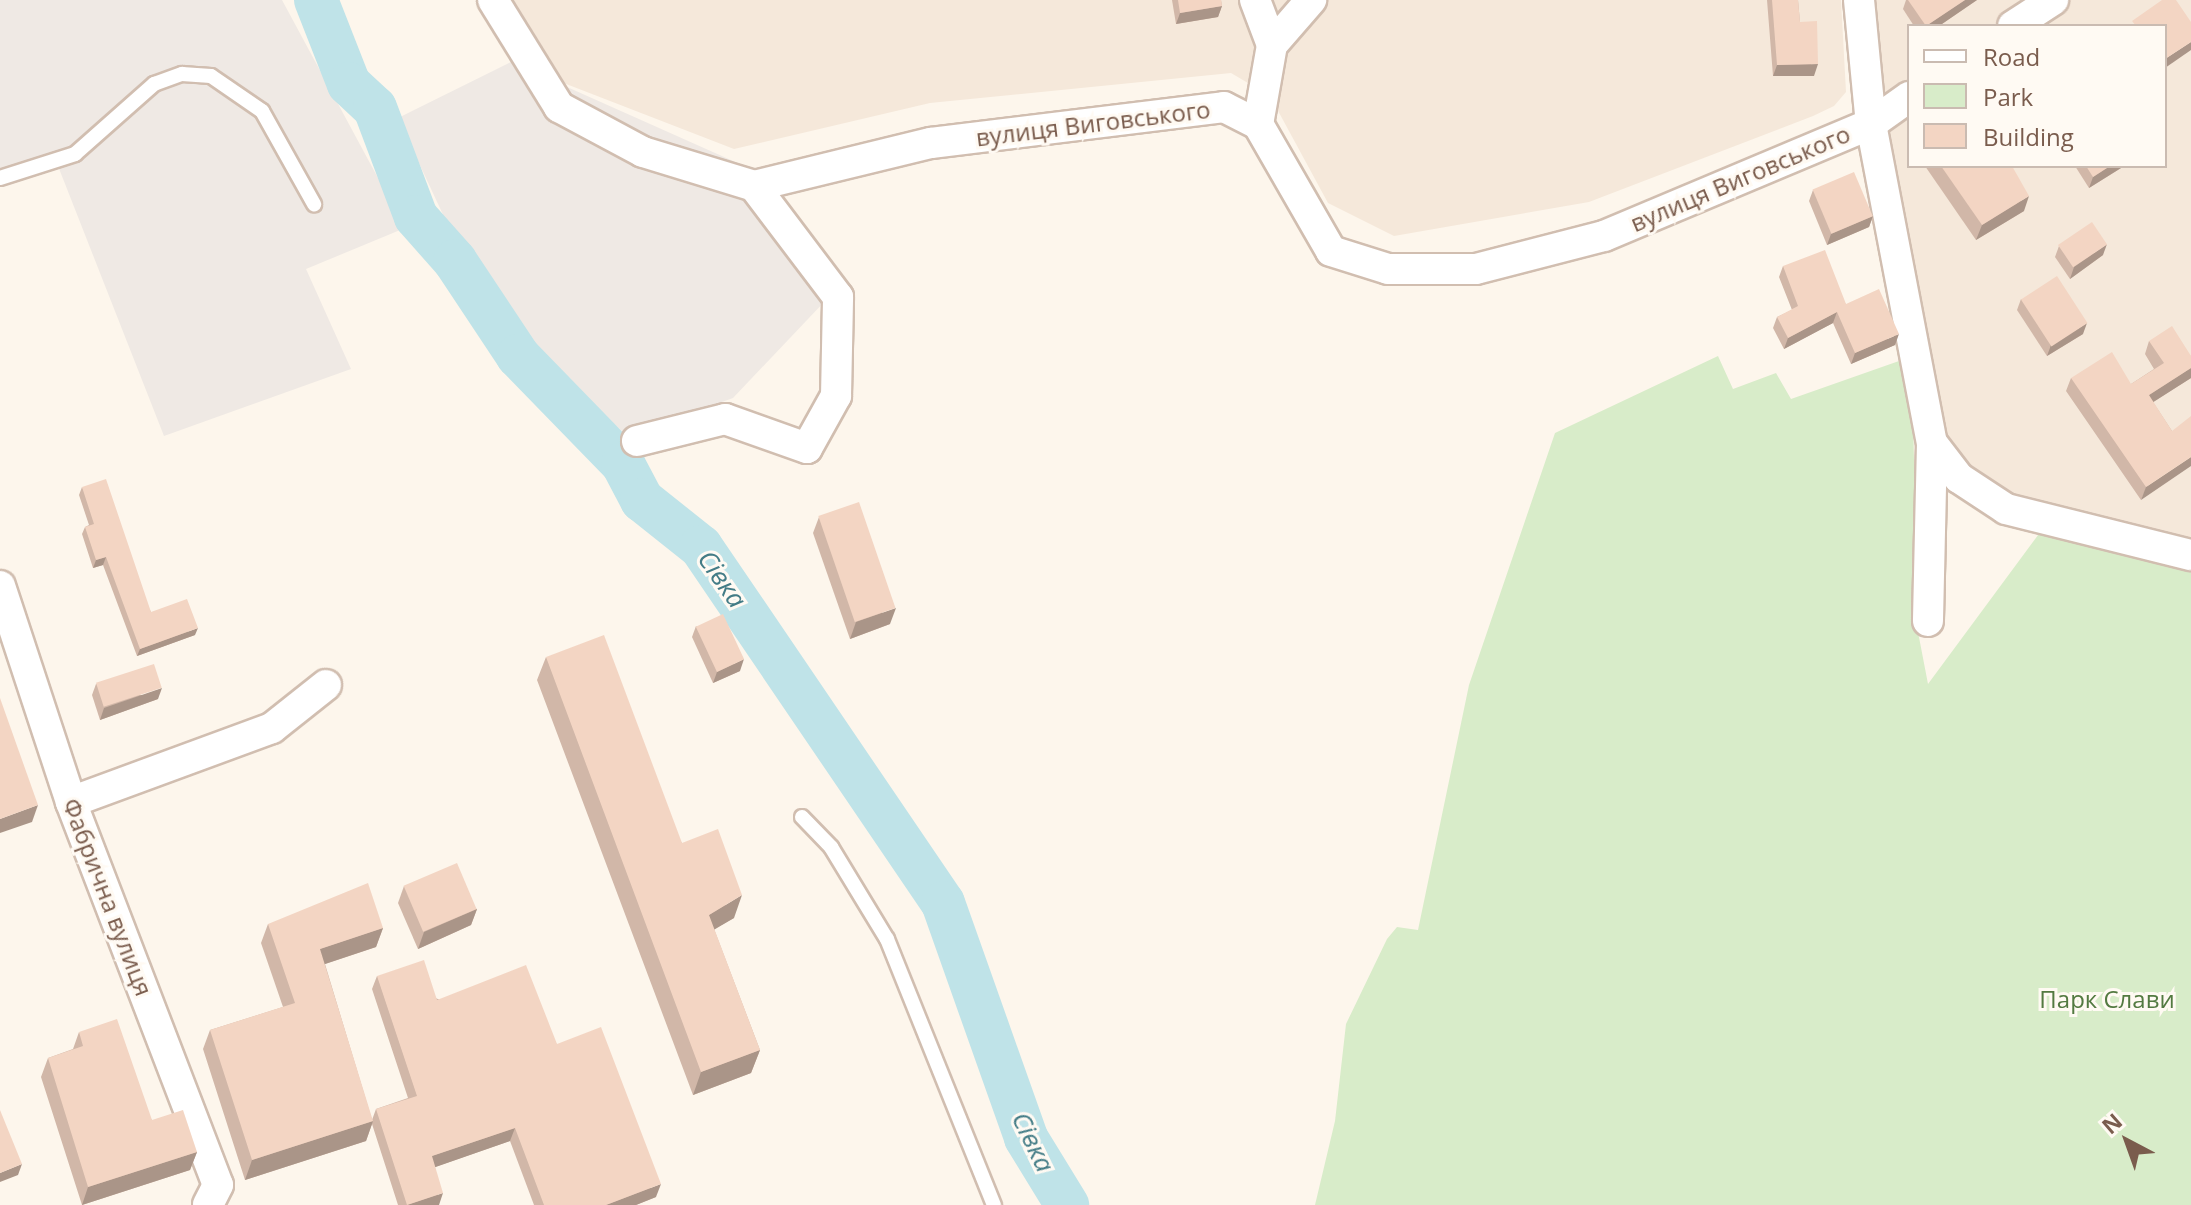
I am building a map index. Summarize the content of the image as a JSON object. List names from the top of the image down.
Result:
{
  "streets": {
    "street": ["вулиця Виговського", "Фабрична вулиця"]
  },
  "water": ["Сівка"],
  "parks": ["Парк Слави"],
  "legend": ["Road", "Park", "Building"],
  "north": "top left"
}
